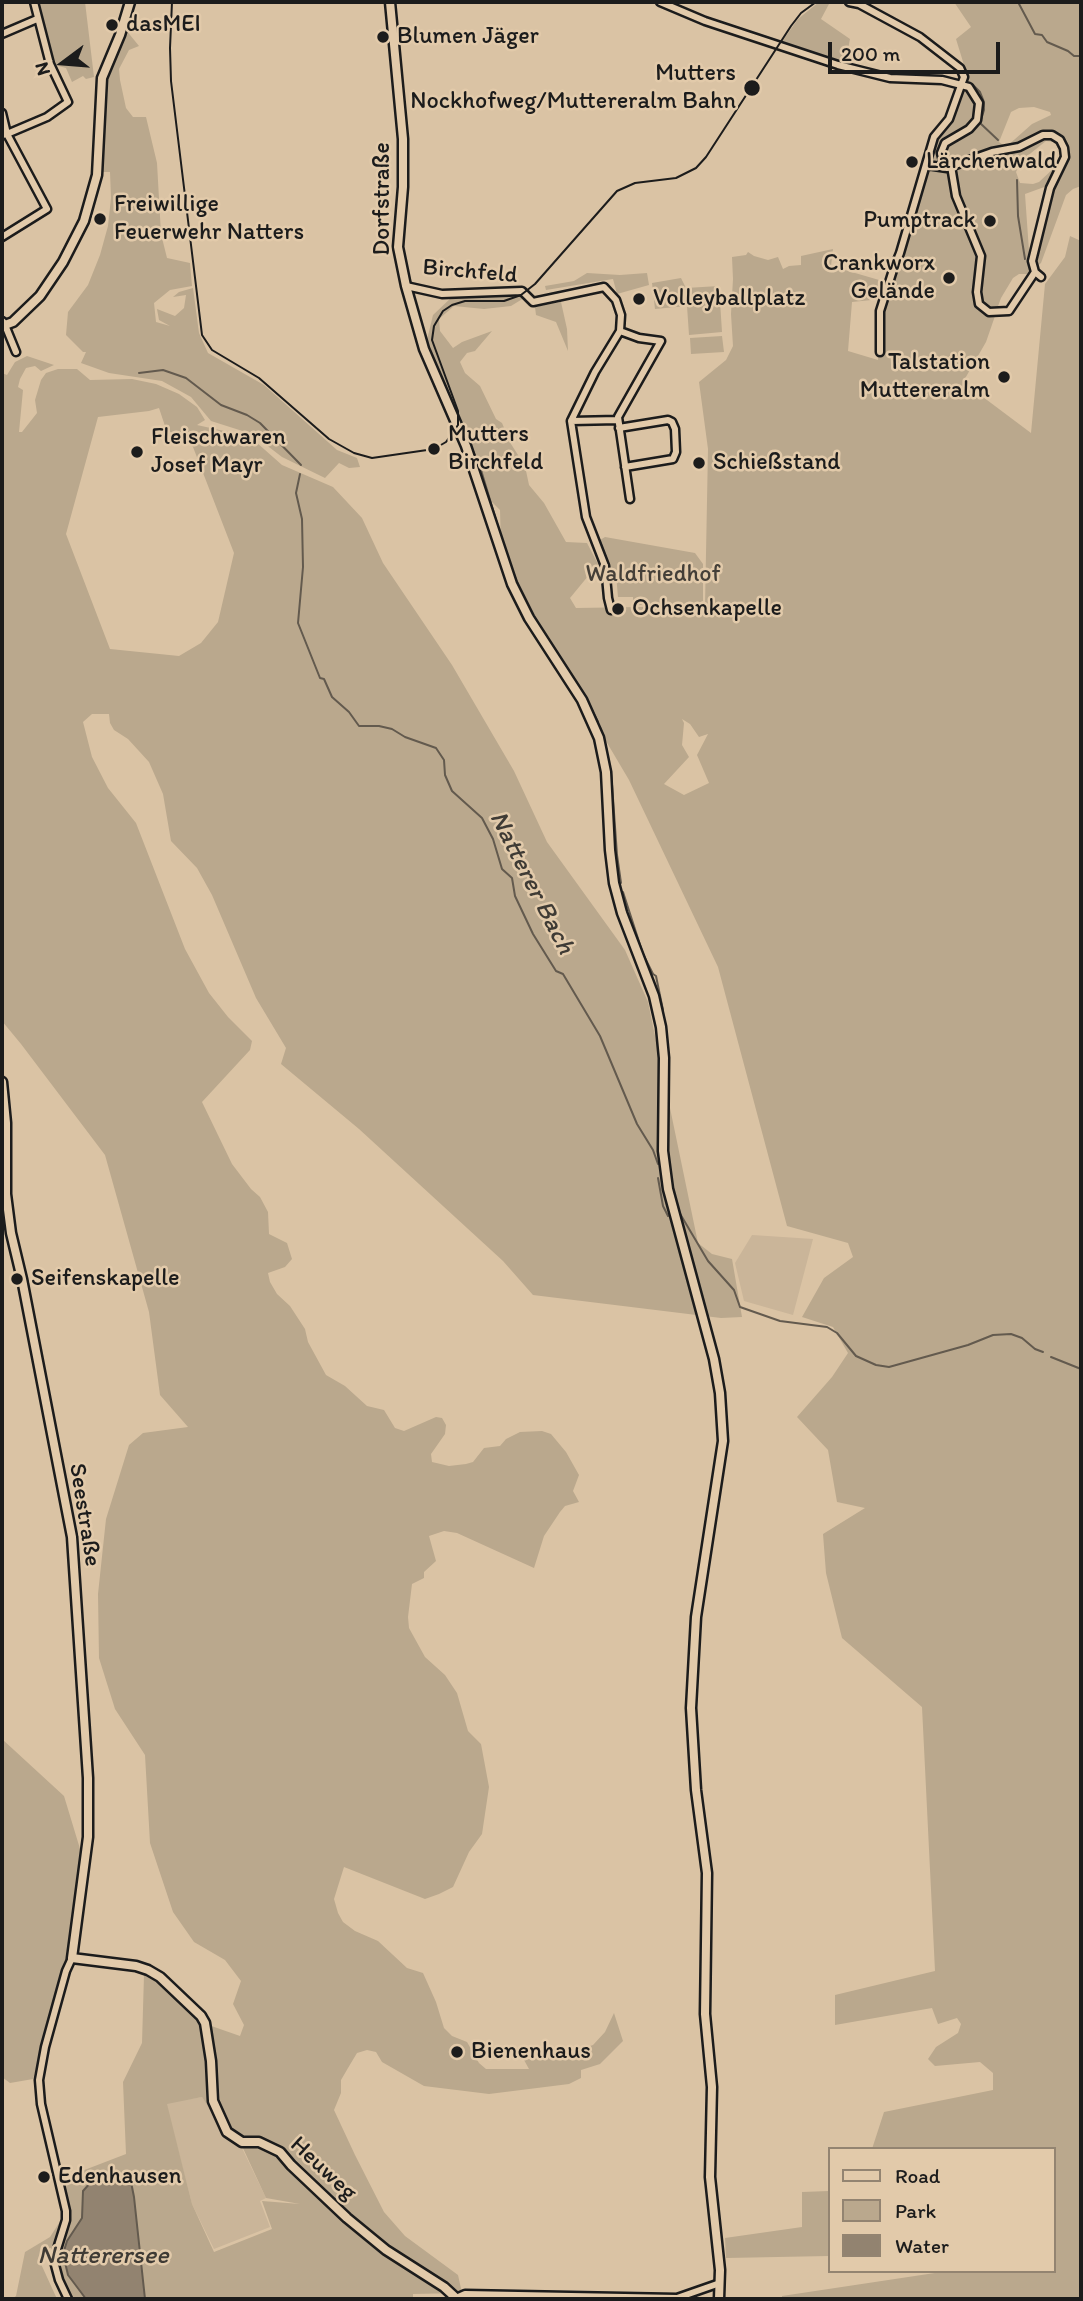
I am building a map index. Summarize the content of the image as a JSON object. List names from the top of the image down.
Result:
{
  "streets": {
    "main road": ["Dorfstraße", "Seestraße", "Heuweg"],
    "street": ["Birchfeld"]
  },
  "crossings": [
    ["Dorfstraße", "Birchfeld"],
    ["Dorfstraße", "Heuweg"],
    ["Seestraße", "Heuweg"]
  ],
  "water": ["Natterer Bach", "Natterersee"],
  "parks": ["Waldfriedhof"],
  "places": [
    "dasMEI",
    "Blumen Jäger",
    "Mutters Nockhofweg/Muttereralm Bahn",
    "Lärchenwald",
    "Freiwillige Feuerwehr Natters",
    "Pumptrack",
    "Crankworx Gelände",
    "Volleyballplatz",
    "Talstation Muttereralm",
    "Mutters Birchfeld",
    "Fleischwaren Josef Mayr",
    "Schießstand",
    "Ochsenkapelle",
    "Seifenskapelle",
    "Bienenhaus",
    "Edenhausen"
  ],
  "legend": ["Road", "Park", "Water"],
  "scale_bar": "200 m",
  "north": "left"
}
